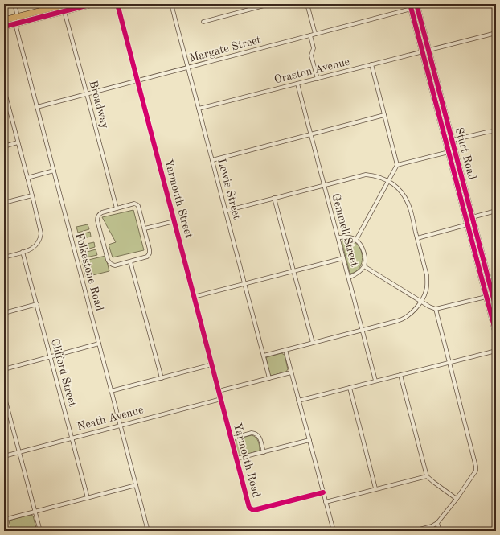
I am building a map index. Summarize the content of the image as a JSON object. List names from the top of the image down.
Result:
{
  "streets": {
    "main road": ["Sturt Road"],
    "street": [
      "Margate Street",
      "Oraston Avenue",
      "Broadway",
      "Lewis Street",
      "Yarmouth Street",
      "Gemmell Street",
      "Folkestone Road",
      "Clifford Street",
      "Neath Avenue",
      "Yarmouth Road"
    ]
  },
  "crossings": [
    ["Margate Street", "Broadway"],
    ["Margate Street", "Sturt Road"],
    ["Margate Street", "Lewis Street"],
    ["Margate Street", "Yarmouth Street"],
    ["Margate Street", "Folkestone Road"],
    ["Oraston Avenue", "Sturt Road"],
    ["Oraston Avenue", "Lewis Street"],
    ["Oraston Avenue", "Gemmell Street"],
    ["Yarmouth Street", "Neath Avenue"],
    ["Yarmouth Street", "Yarmouth Road"],
    ["Folkestone Road", "Neath Avenue"],
    ["Clifford Street", "Neath Avenue"],
    ["Neath Avenue", "Yarmouth Road"]
  ]
}
